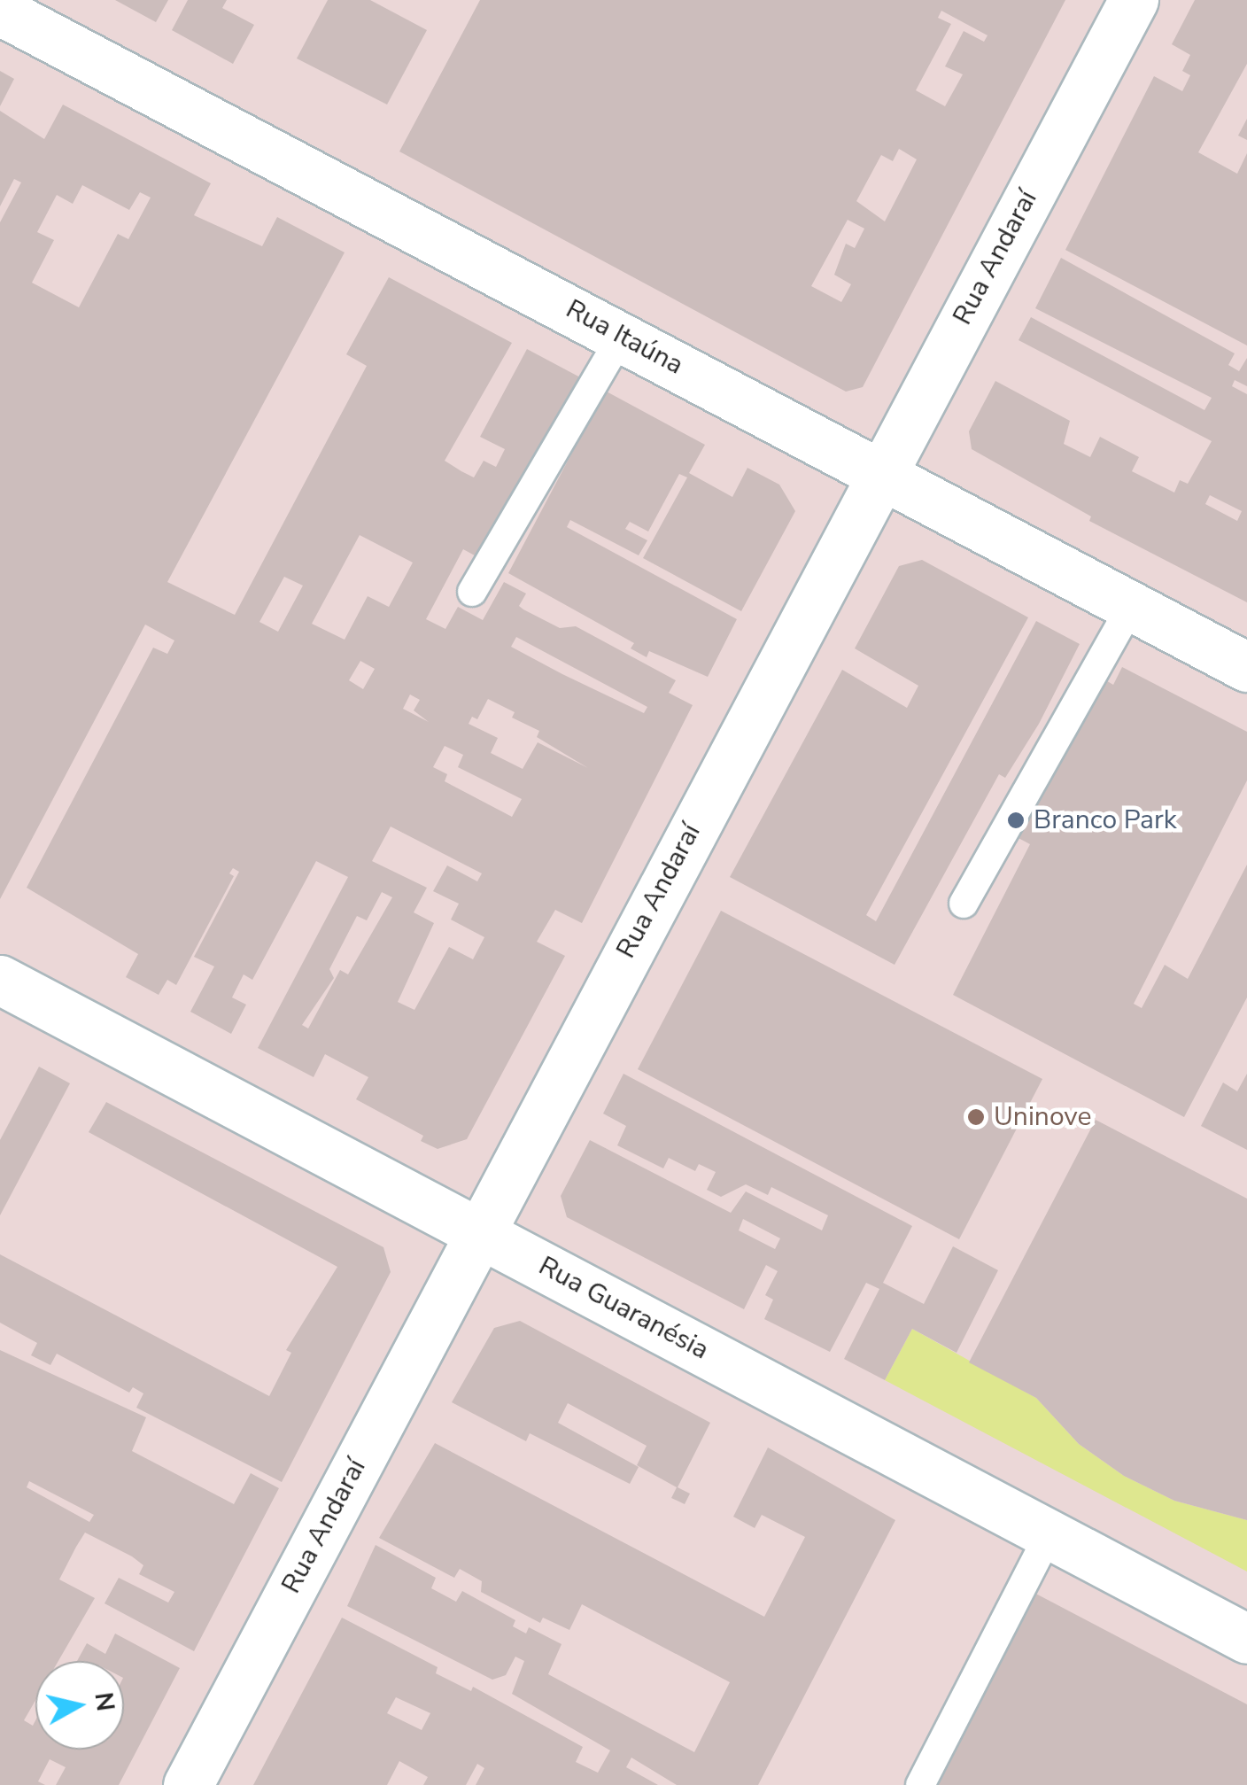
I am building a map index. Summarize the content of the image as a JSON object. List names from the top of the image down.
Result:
{
  "streets": {
    "street": ["Rua Andaraí", "Rua Itaúna", "Rua Guaranésia"]
  },
  "crossings": [
    ["Rua Andaraí", "Rua Itaúna"],
    ["Rua Andaraí", "Rua Guaranésia"]
  ],
  "places": ["Branco Park", "Uninove"],
  "north": "right"
}
